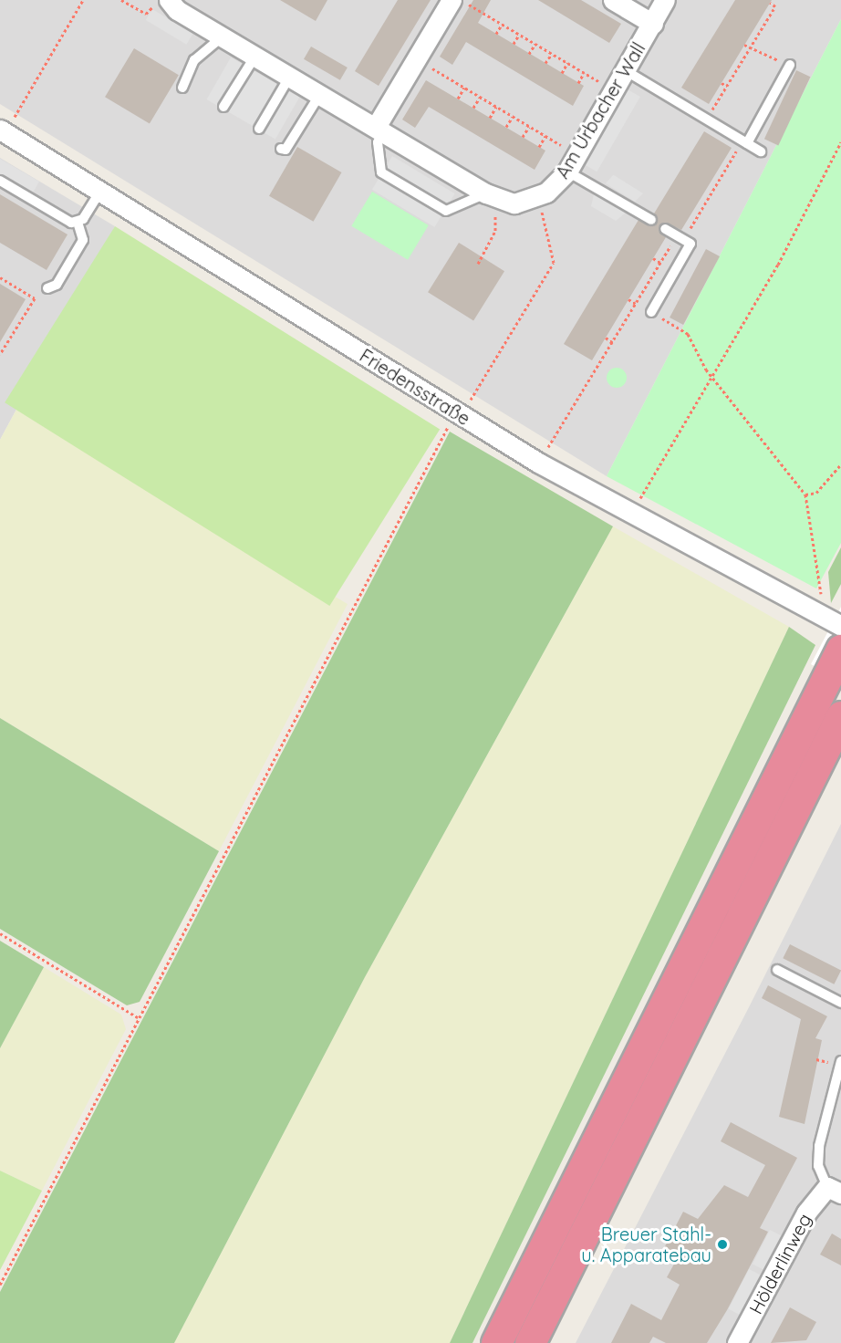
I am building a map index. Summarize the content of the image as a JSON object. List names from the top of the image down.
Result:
{
  "streets": {
    "street": ["Am Urbacher Wall", "Friedensstraße", "Hölderlinweg"]
  },
  "places": ["Breuer Stahl- u. Apparatebau"]
}
